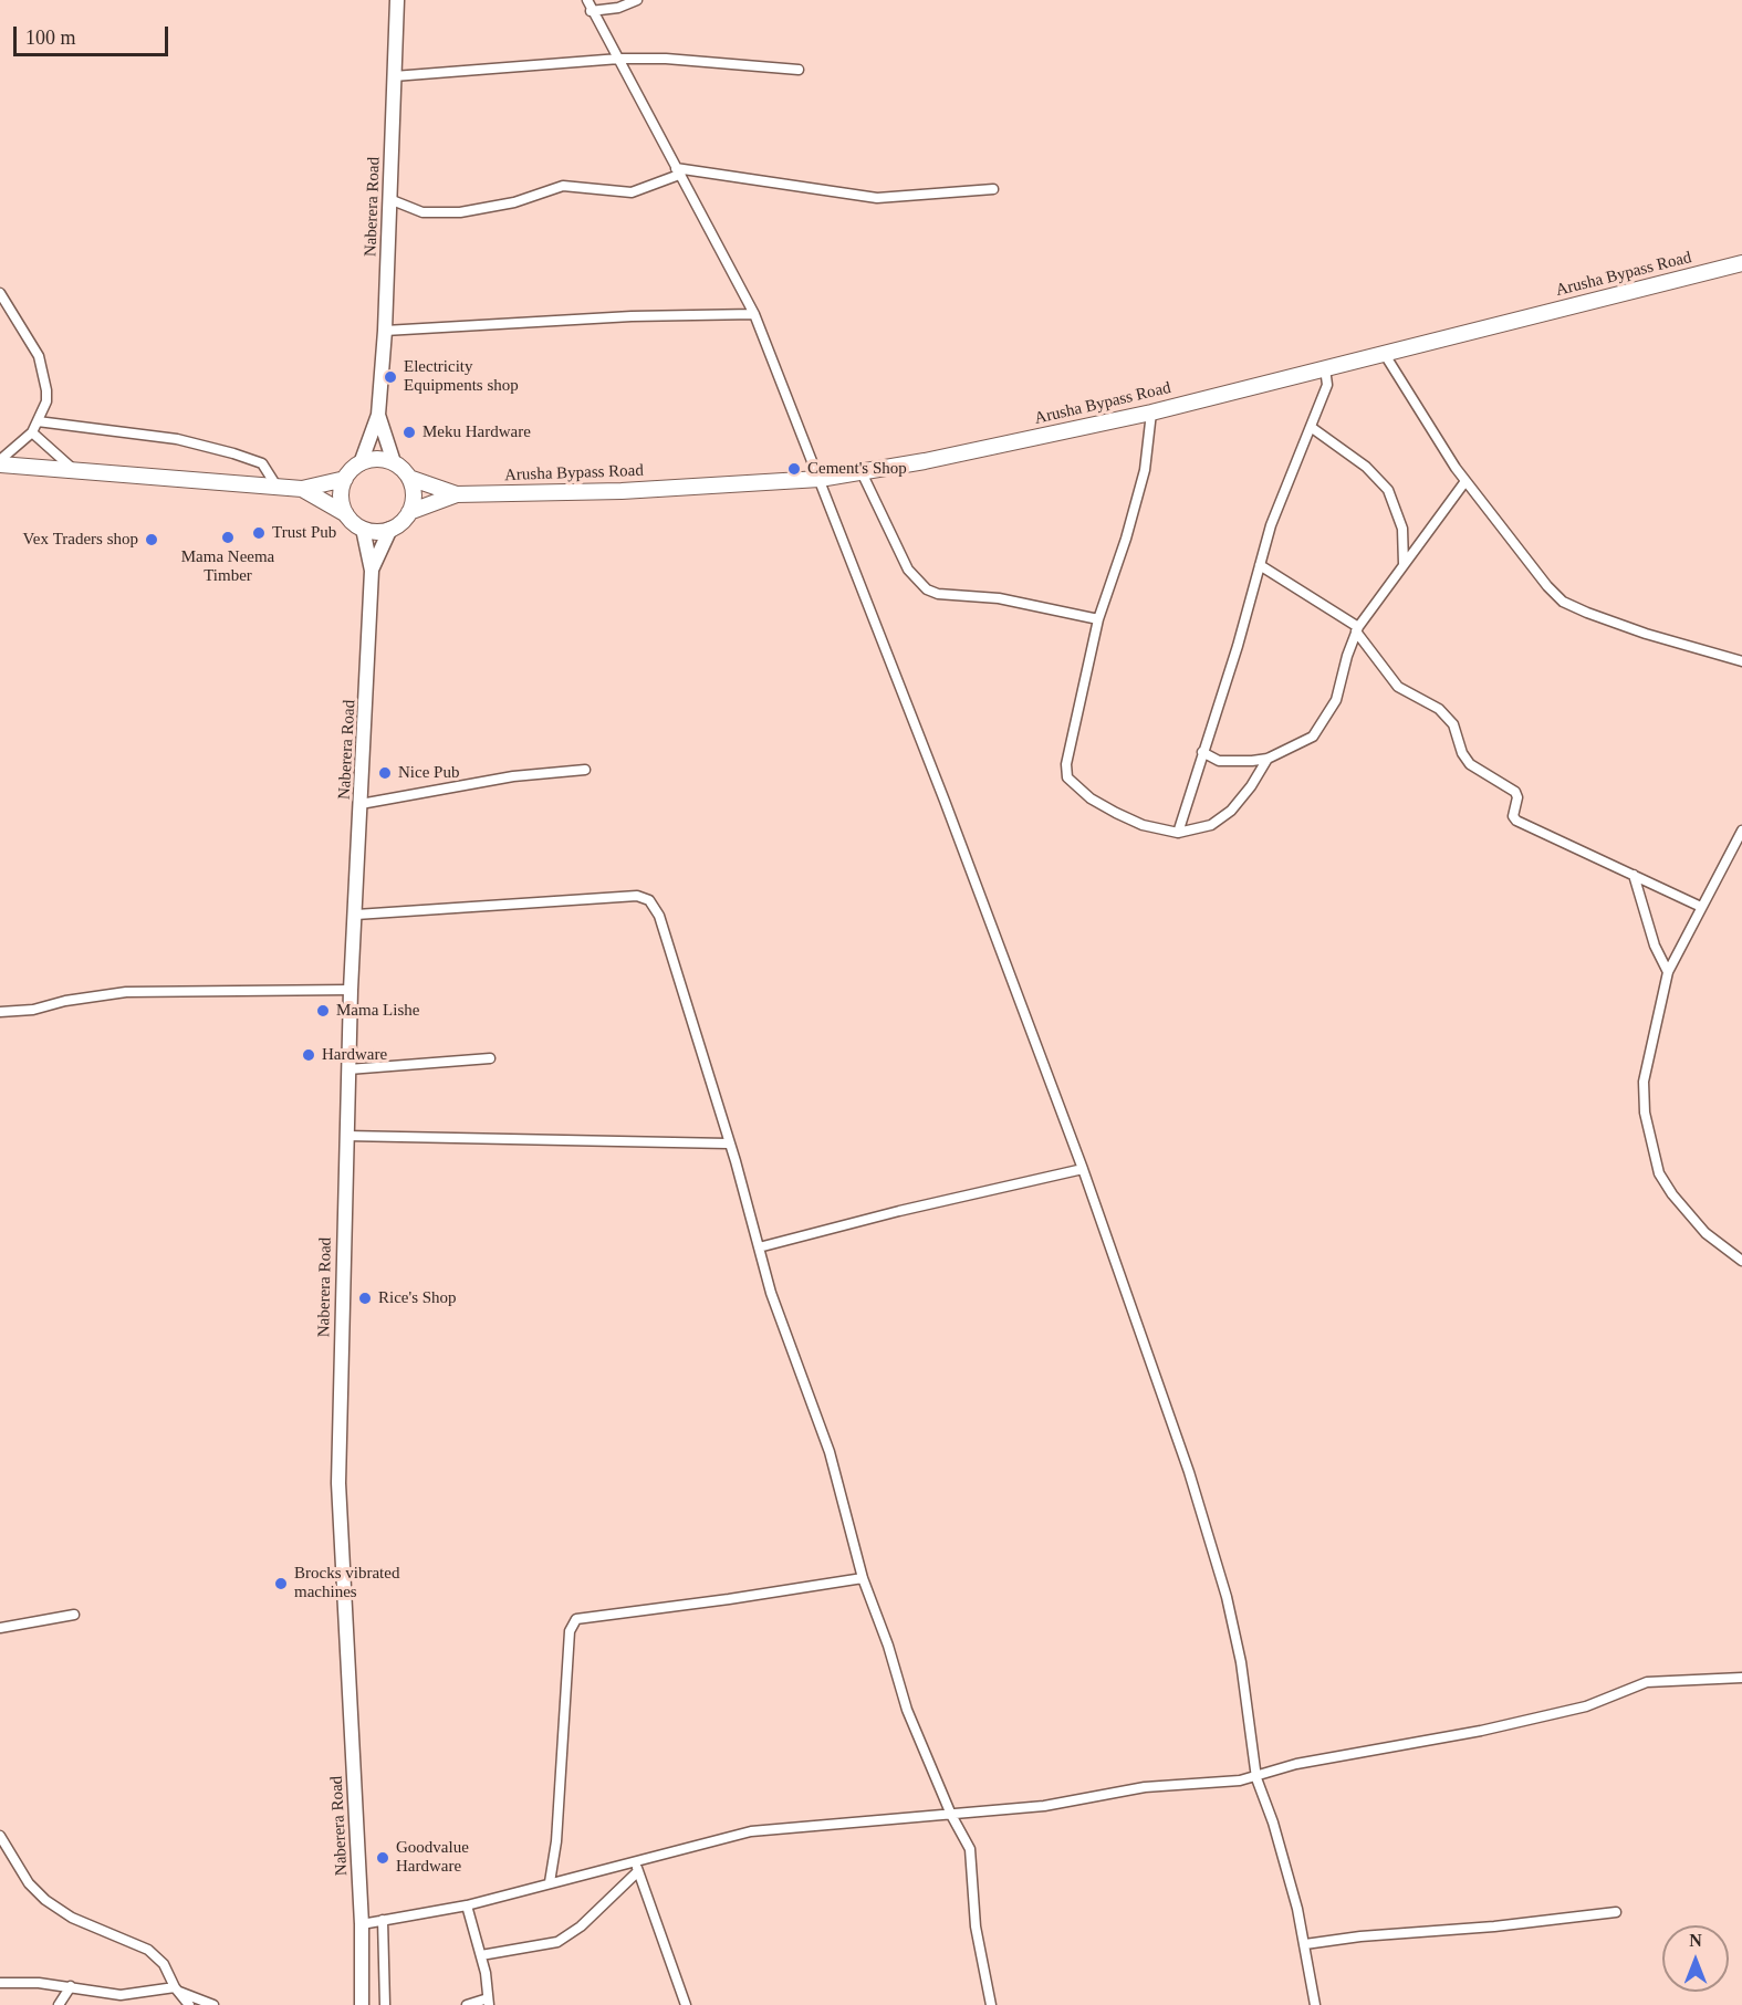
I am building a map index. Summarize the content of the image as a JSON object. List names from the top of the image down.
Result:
{
  "streets": {
    "main road": ["Arusha Bypass Road"],
    "street": ["Naberera Road"]
  },
  "crossings": [
    ["Naberera Road", "Arusha Bypass Road"]
  ],
  "places": [
    "Electricity Equipments shop",
    "Meku Hardware",
    "Cement's Shop",
    "Trust Pub",
    "Mama Neema Timber",
    "Vex Traders shop",
    "Nice Pub",
    "Mama Lishe",
    "Hardware",
    "Rice's Shop",
    "Brocks vibrated machines",
    "Goodvalue Hardware"
  ],
  "scale_bar": "100 m",
  "north": "top"
}
